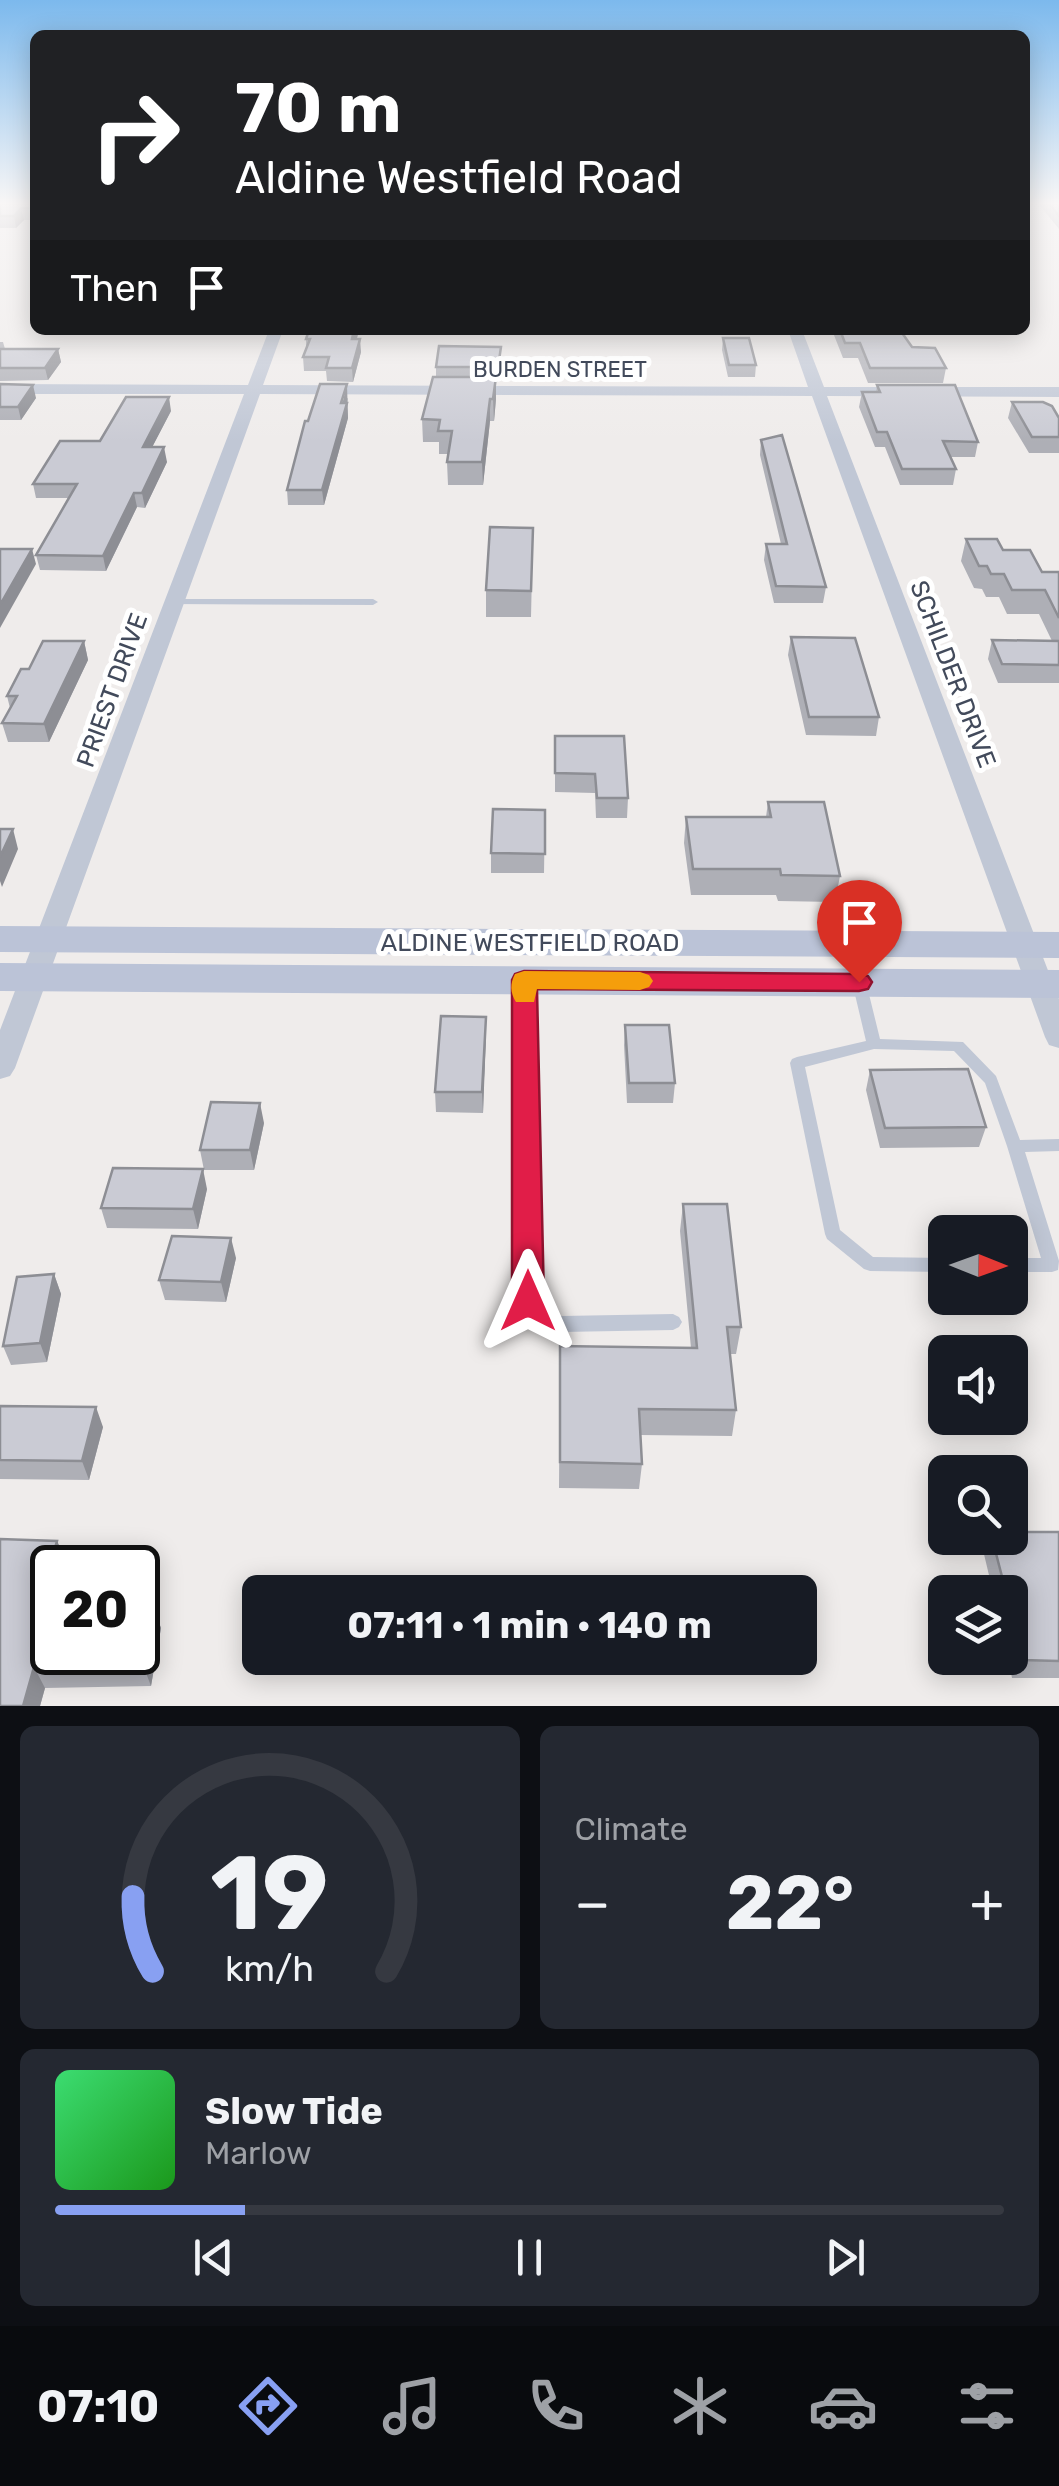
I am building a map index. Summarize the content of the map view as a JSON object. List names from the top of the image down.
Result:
{
  "streets": {
    "main road": ["ALDINE WESTFIELD ROAD"],
    "street": ["BURDEN STREET", "SCHILDER DRIVE", "PRIEST DRIVE"]
  },
  "crossings": [
    ["BURDEN STREET", "SCHILDER DRIVE"],
    ["BURDEN STREET", "PRIEST DRIVE"],
    ["SCHILDER DRIVE", "ALDINE WESTFIELD ROAD"],
    ["PRIEST DRIVE", "ALDINE WESTFIELD ROAD"]
  ],
  "north": "right",
  "page": {
    "turn": ["70 m", "Aldine Westfield Road"],
    "then": "Then",
    "limit": "20",
    "trip": "07:11 · 1 min · 140 m",
    "tile": "Climate",
    "heat": ["−", "22°", "+"],
    "song": ["Slow Tide", "Marlow"],
    "tabs": "07:10",
    "gauge": ["19", "km/h"]
  }
}
